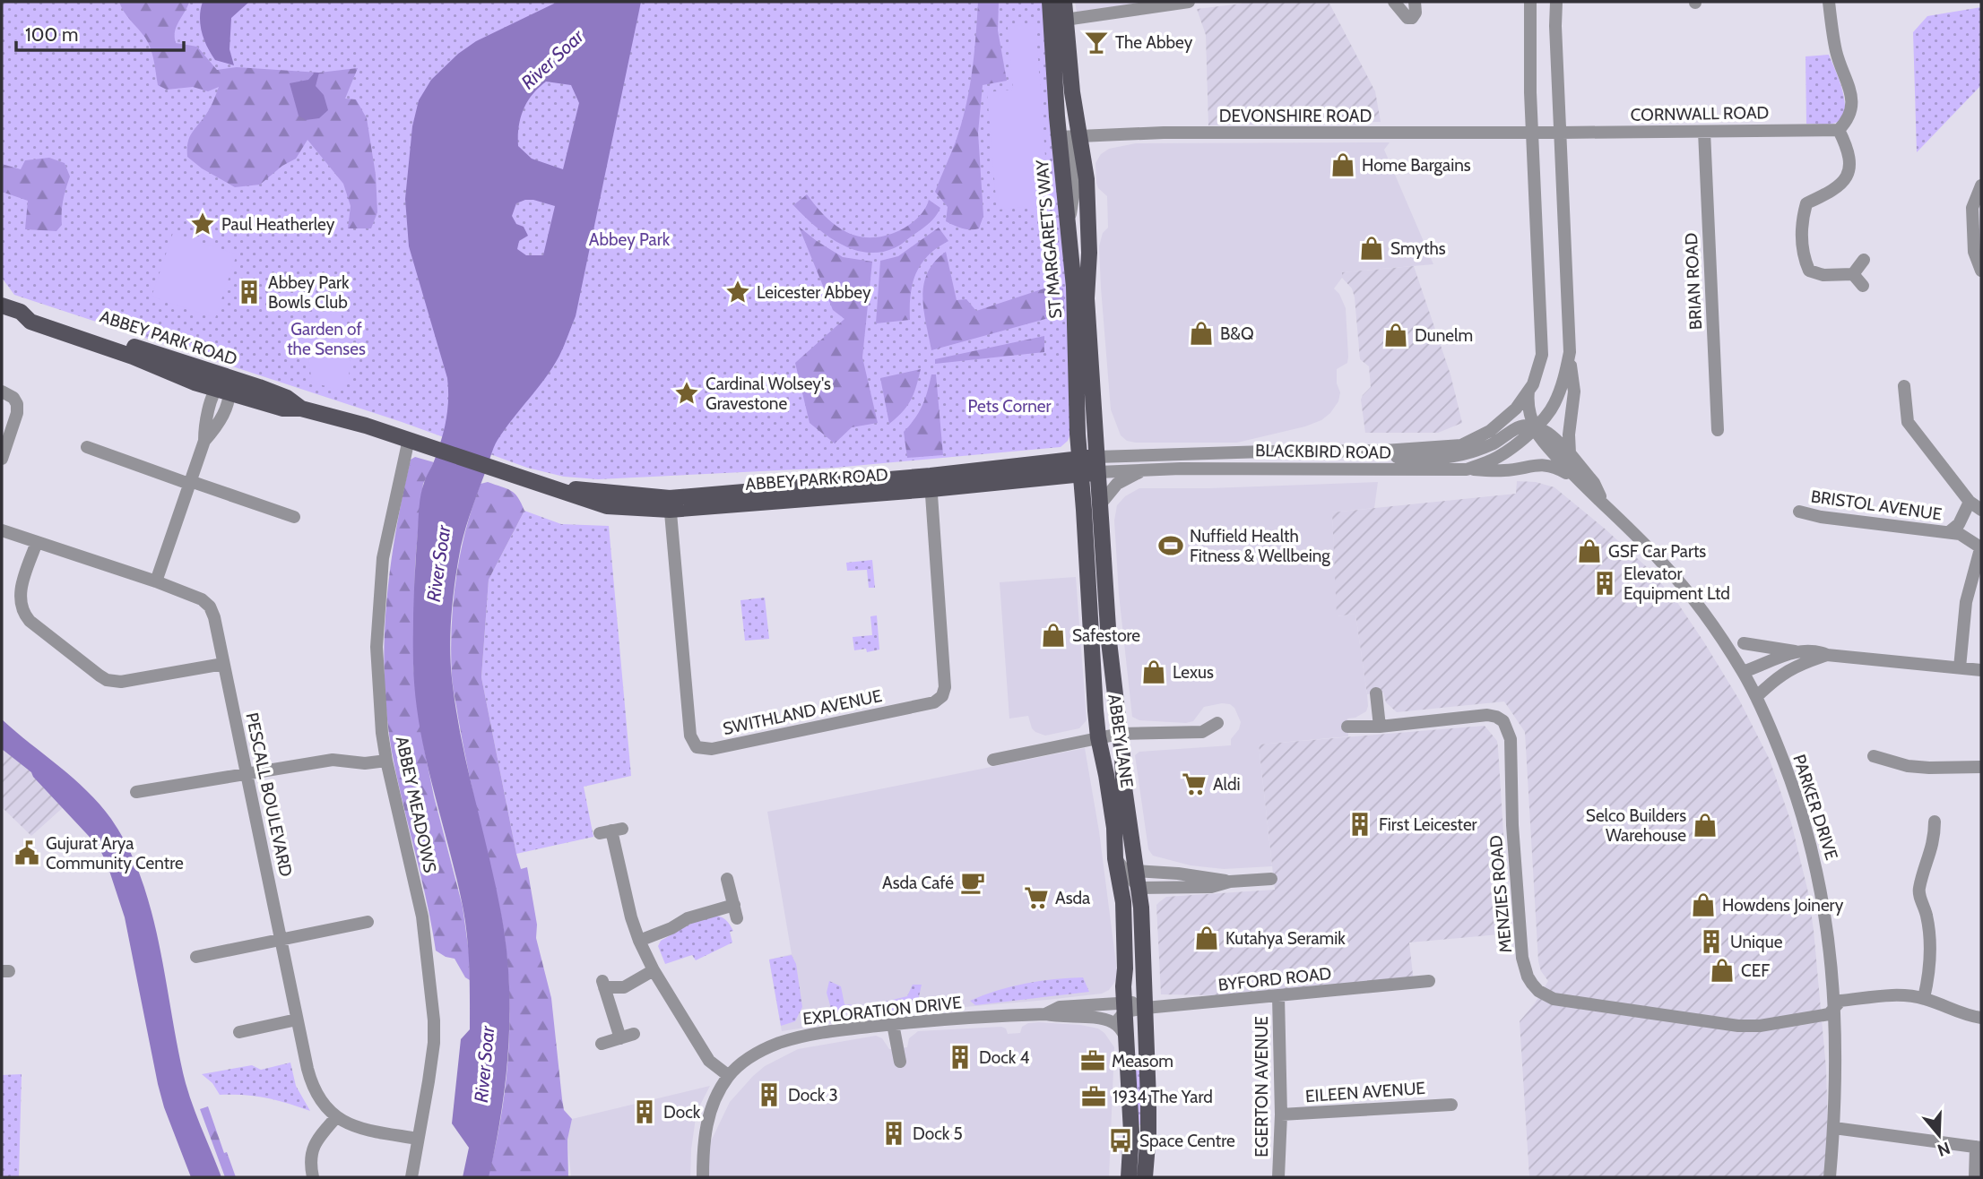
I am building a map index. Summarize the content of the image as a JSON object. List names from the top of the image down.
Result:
{
  "streets": {
    "main road": ["ST MARGARET'S WAY", "ABBEY PARK ROAD", "ABBEY LANE"],
    "street": [
      "CORNWALL ROAD",
      "DEVONSHIRE ROAD",
      "BRIAN ROAD",
      "BLACKBIRD ROAD",
      "BRISTOL AVENUE",
      "SWITHLAND AVENUE",
      "PESCALL BOULEVARD",
      "ABBEY MEADOWS",
      "PARKER DRIVE",
      "MENZIES ROAD",
      "BYFORD ROAD",
      "EXPLORATION DRIVE",
      "EGERTON AVENUE",
      "EILEEN AVENUE"
    ]
  },
  "crossings": [
    ["CORNWALL ROAD", "BRIAN ROAD"],
    ["CORNWALL ROAD", "BLACKBIRD ROAD"],
    ["DEVONSHIRE ROAD", "ST MARGARET'S WAY"],
    ["DEVONSHIRE ROAD", "BLACKBIRD ROAD"],
    ["ST MARGARET'S WAY", "ABBEY PARK ROAD"],
    ["ST MARGARET'S WAY", "BLACKBIRD ROAD"],
    ["ST MARGARET'S WAY", "ABBEY LANE"],
    ["ABBEY PARK ROAD", "BLACKBIRD ROAD"],
    ["ABBEY PARK ROAD", "SWITHLAND AVENUE"],
    ["ABBEY PARK ROAD", "ABBEY LANE"],
    ["ABBEY PARK ROAD", "ABBEY MEADOWS"],
    ["BLACKBIRD ROAD", "ABBEY LANE"],
    ["BLACKBIRD ROAD", "PARKER DRIVE"],
    ["ABBEY LANE", "BYFORD ROAD"],
    ["ABBEY LANE", "EXPLORATION DRIVE"],
    ["PARKER DRIVE", "MENZIES ROAD"],
    ["BYFORD ROAD", "EXPLORATION DRIVE"],
    ["BYFORD ROAD", "EGERTON AVENUE"],
    ["EGERTON AVENUE", "EILEEN AVENUE"]
  ],
  "water": ["River Soar"],
  "parks": ["Abbey Park", "Garden of the Senses", "Pets Corner"],
  "places": {
    "bar": ["The Abbey"],
    "shop": [
      "Home Bargains",
      "Smyths",
      "B&Q",
      "Dunelm",
      "GSF Car Parts",
      "Safestore",
      "Lexus",
      "Selco Builders Warehouse",
      "Howdens Joinery",
      "Kutahya Seramik",
      "CEF"
    ],
    "place": ["Paul Heatherley", "Leicester Abbey", "Cardinal Wolsey's Gravestone"],
    "building": [
      "Abbey Park Bowls Club",
      "Elevator Equipment Ltd",
      "First Leicester",
      "Unique",
      "Dock 4",
      "Dock 3",
      "Dock",
      "Dock 5"
    ],
    "sports": ["Nuffield Health Fitness & Wellbeing"],
    "supermarket": ["Aldi", "Asda"],
    "public building": ["Gujurat Arya Community Centre"],
    "cafe": ["Asda Café"],
    "office": ["Measom", "1934 The Yard"],
    "bus stop": ["Space Centre"]
  },
  "scale_bar": "100 m",
  "north": "bottom"
}
